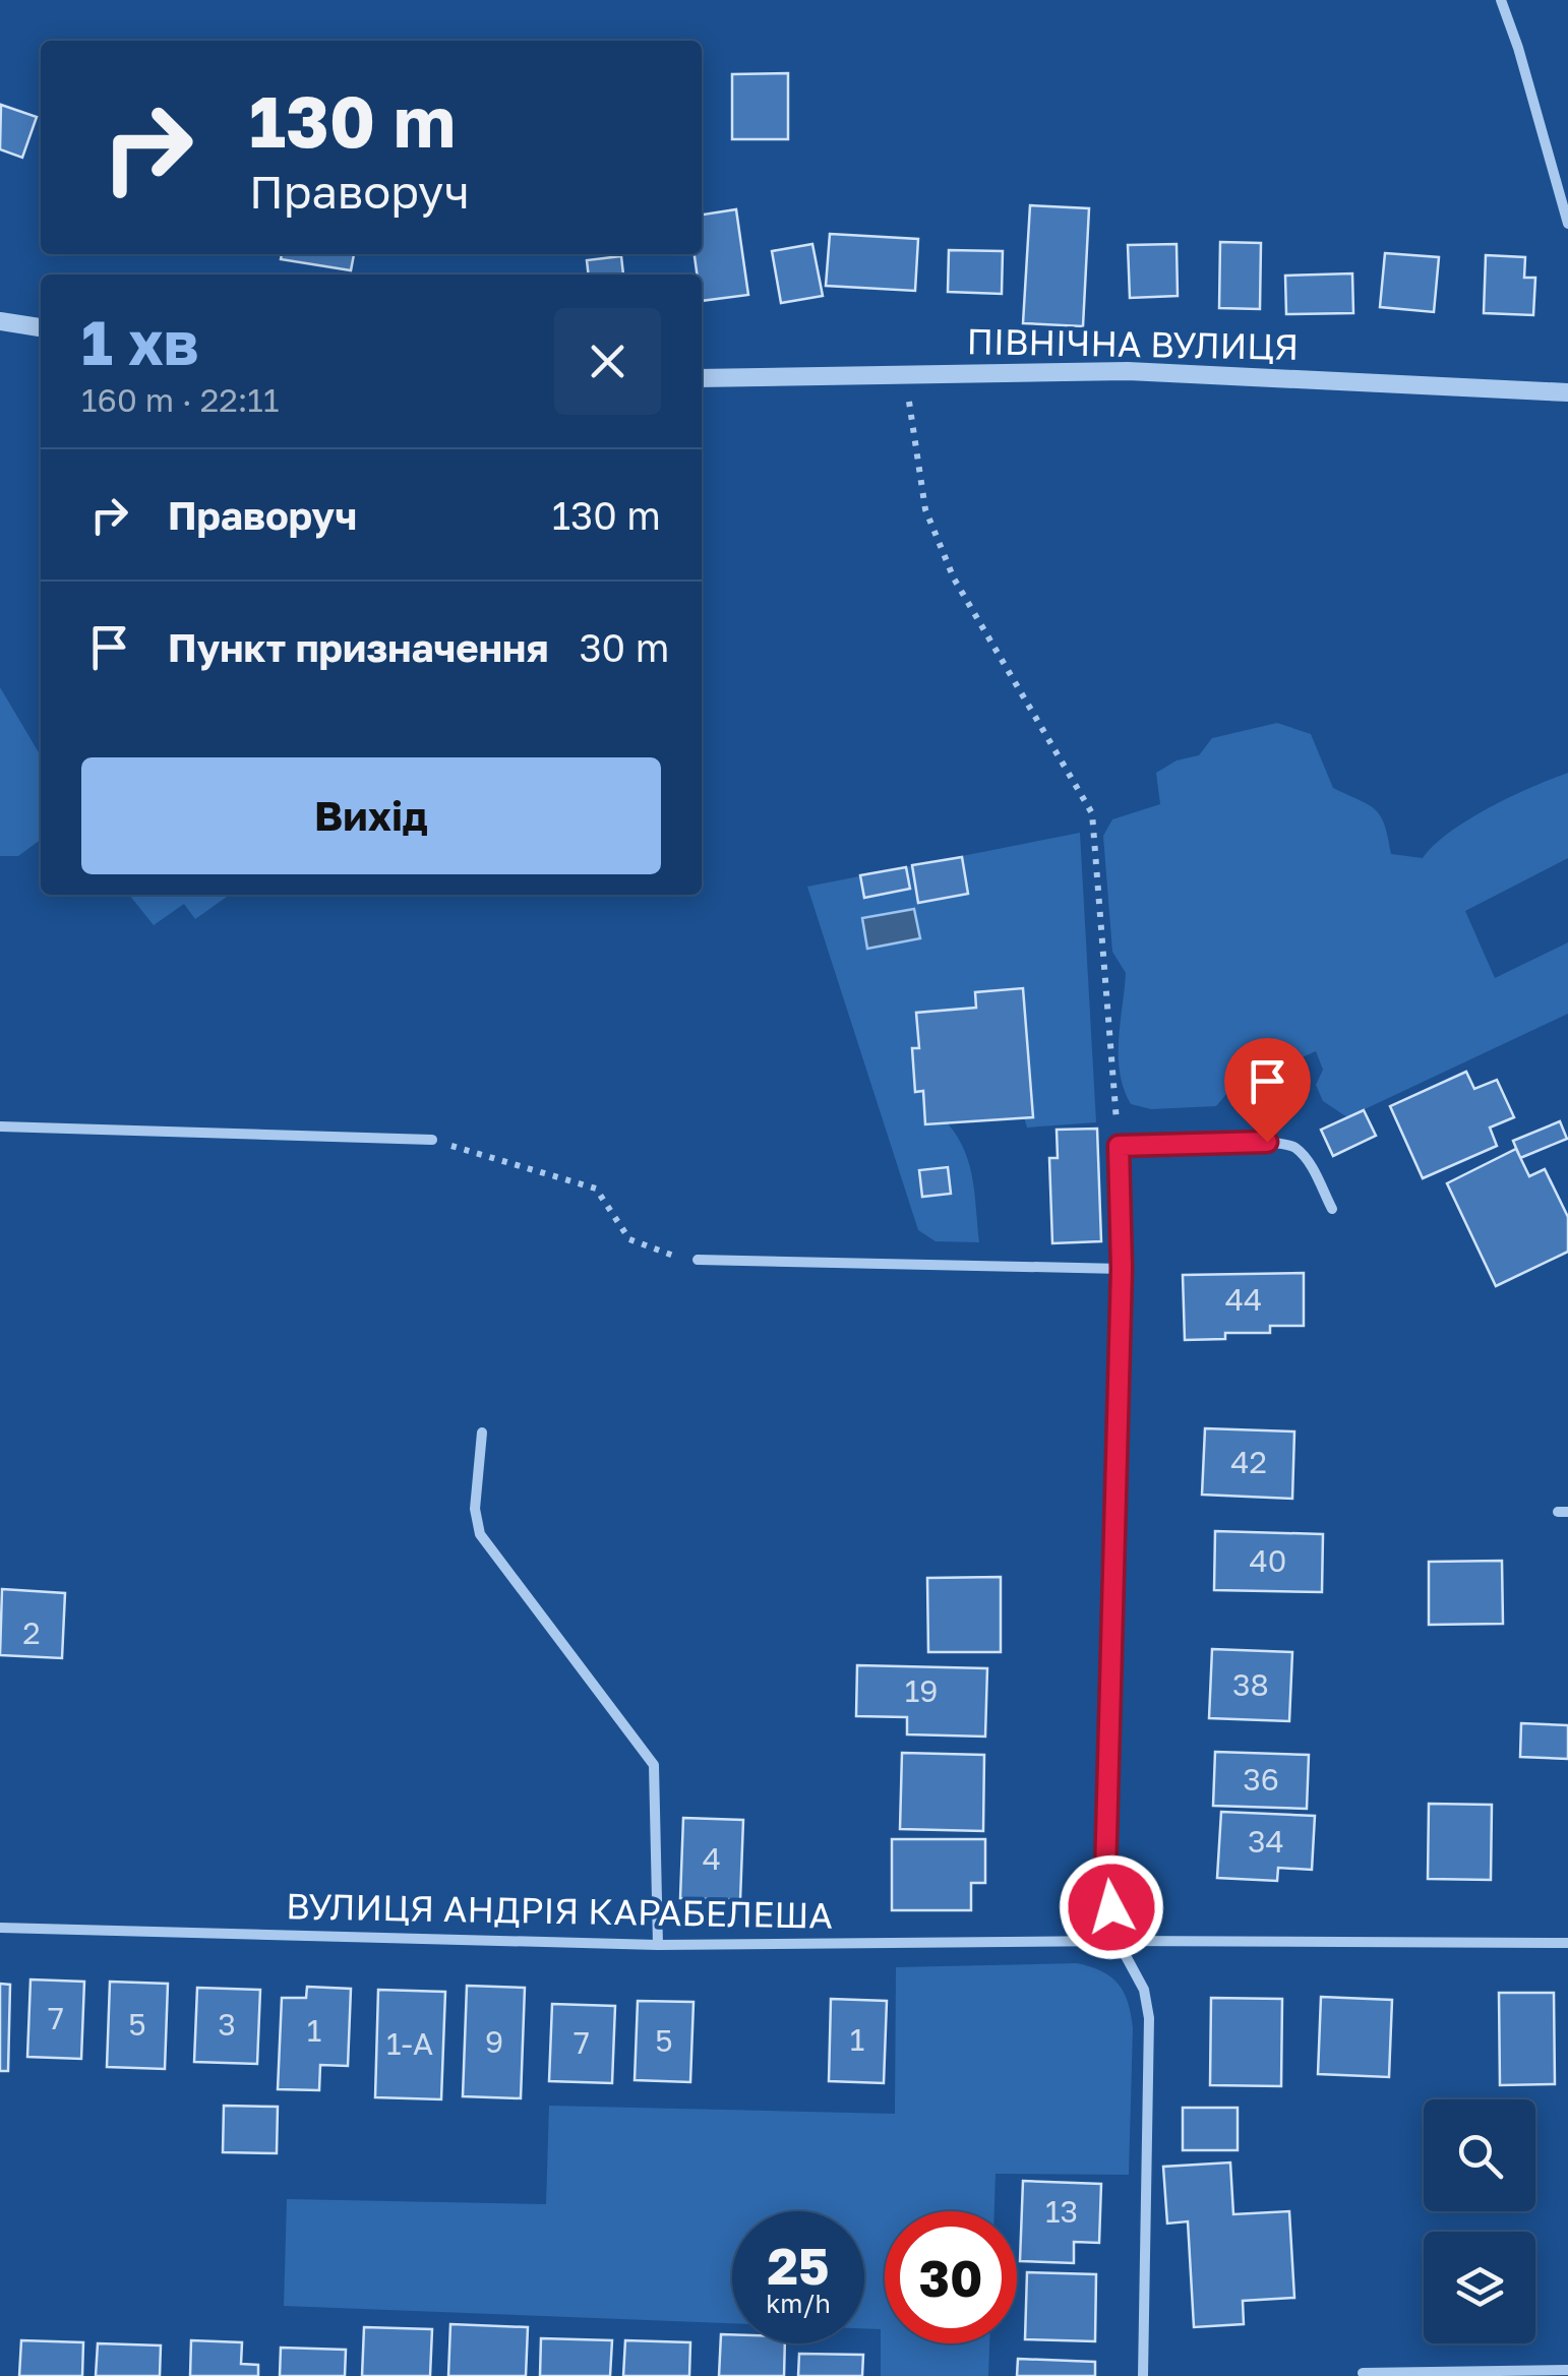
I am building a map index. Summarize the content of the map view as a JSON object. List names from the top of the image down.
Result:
{
  "streets": {
    "street": ["ПІВНІЧНА ВУЛИЦЯ", "ВУЛИЦЯ АНДРІЯ КАРАБЕЛЕША"]
  },
  "house_numbers": [
    "44",
    "42",
    "40",
    "2",
    "38",
    "19",
    "36",
    "34",
    "4",
    "7",
    "5",
    "3",
    "1",
    "1",
    "5",
    "9",
    "7",
    "1-А",
    "13"
  ],
  "page": {
    "turn": ["130 m", "Праворуч"],
    "heading": ["1 хв", "160 m · 22:11"],
    "list": [
      {
        "name": "Праворуч",
        "value": "130 m"
      },
      {
        "name": "Пункт призначення",
        "value": "30 m"
      }
    ],
    "buttons": "Вихід",
    "speed": "25 km/h",
    "limit": "30"
  }
}
